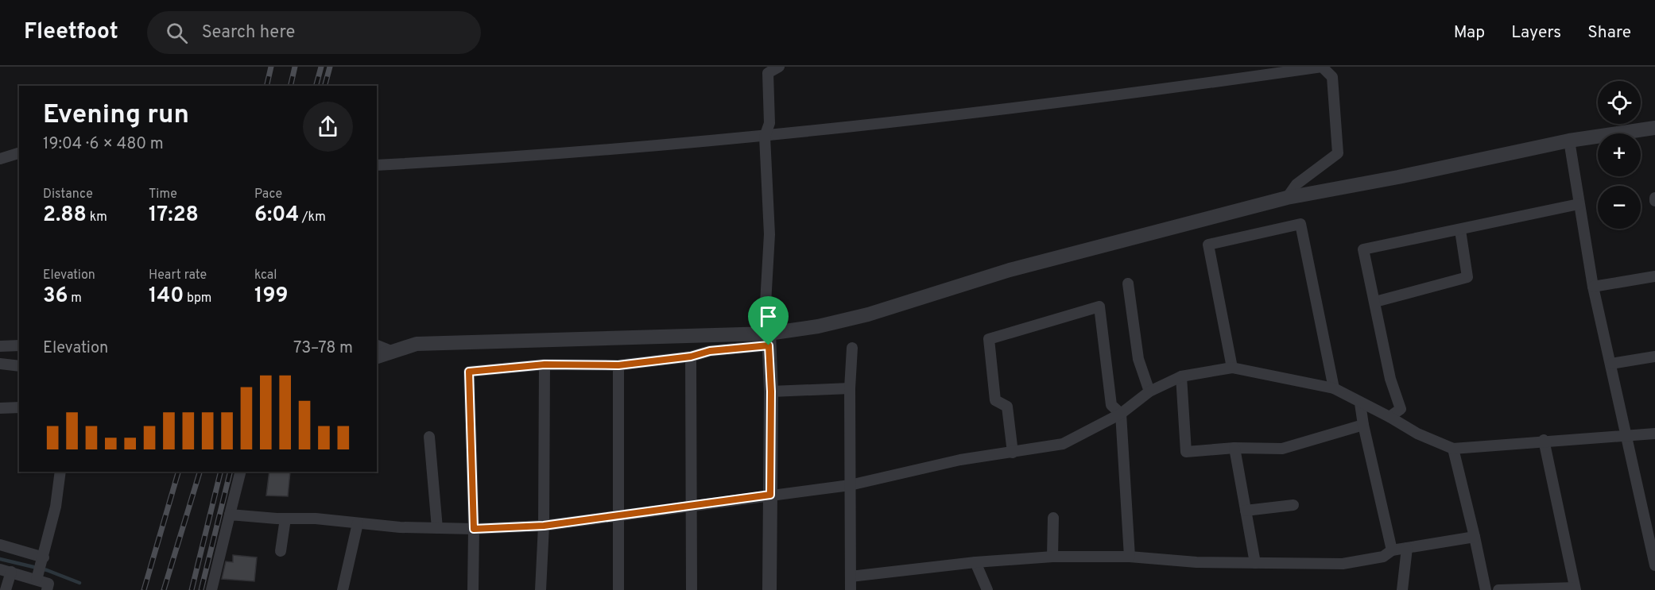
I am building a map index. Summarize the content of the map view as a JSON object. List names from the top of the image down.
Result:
{
  "page": {
    "header": "Fleetfoot",
    "search": "Search here",
    "nav": ["Map", "Layers", "Share"],
    "map_buttons": ["+", "−"],
    "heading": ["Evening run", "19:04 · 6 × 480 m"],
    "stats": [
      ["Distance", "2.88 km"],
      ["Time", "17:28"],
      ["Pace", "6:04 /km"],
      ["Elevation", "36 m"],
      ["Heart rate", "140 bpm"],
      ["kcal", "199"]
    ],
    "chart": ["Elevation", "73–78 m"]
  }
}
